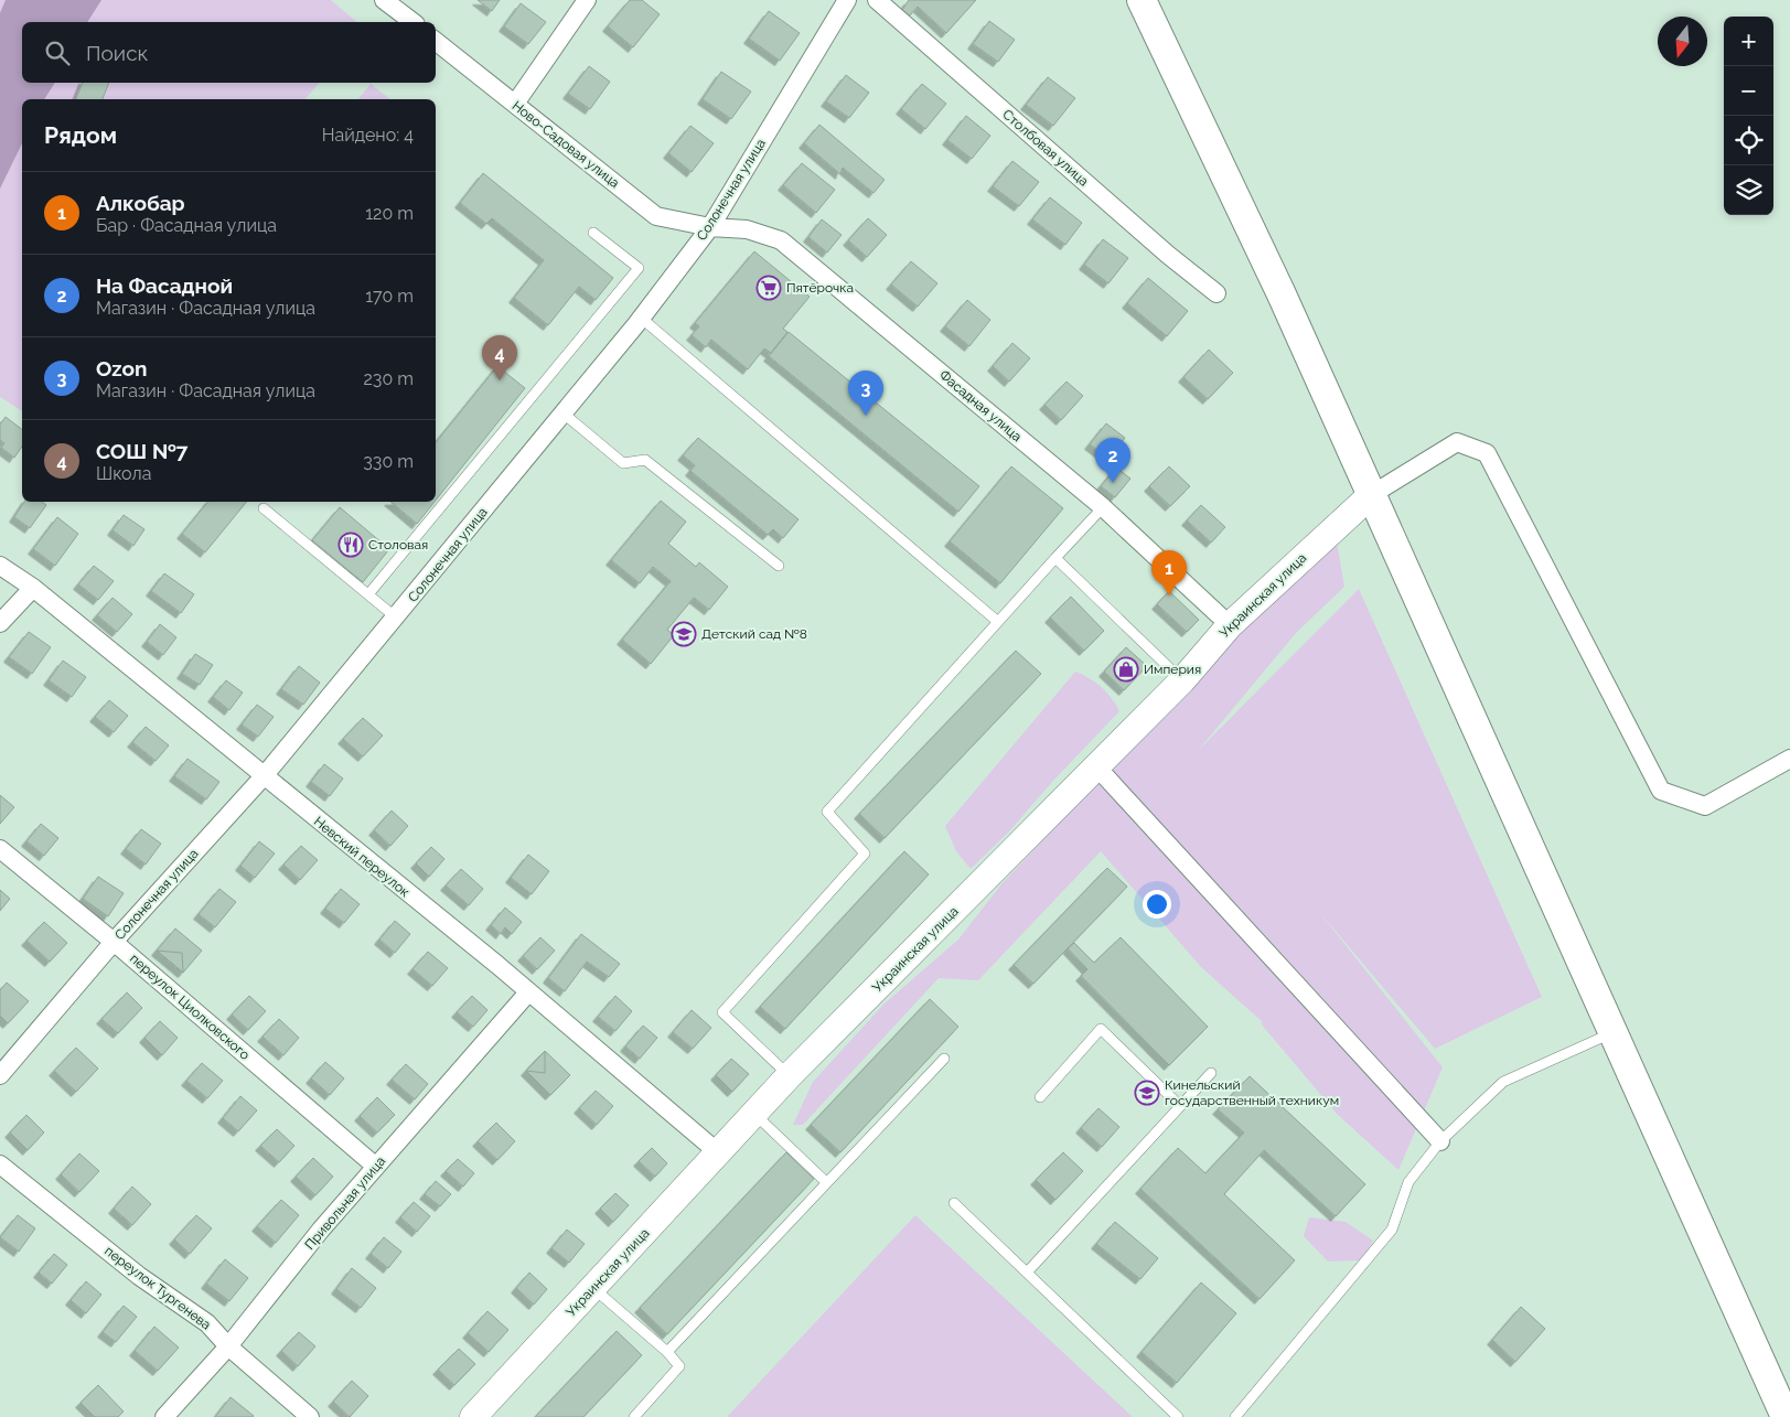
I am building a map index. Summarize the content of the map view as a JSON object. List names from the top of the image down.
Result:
{
  "streets": {
    "main road": ["Украинская улица"],
    "street": [
      "Ново-Садовая улица",
      "Столбовая улица",
      "Солонечная улица",
      "Фасадная улица",
      "Невский переулок",
      "переулок Циолковского",
      "Привольная улица",
      "переулок Тургенева"
    ]
  },
  "crossings": [
    ["Ново-Садовая улица", "Солонечная улица"],
    ["Ново-Садовая улица", "Фасадная улица"],
    ["Солонечная улица", "Фасадная улица"],
    ["Солонечная улица", "Невский переулок"],
    ["Солонечная улица", "переулок Циолковского"],
    ["Фасадная улица", "Украинская улица"],
    ["Украинская улица", "Невский переулок"],
    ["Невский переулок", "Привольная улица"],
    ["переулок Циолковского", "Привольная улица"],
    ["Привольная улица", "переулок Тургенева"]
  ],
  "places": {
    "supermarket": ["Пятёрочка"],
    "restaurant": ["Столовая"],
    "school or university": ["Детский сад №8", "Кинельский государственный техникум"],
    "shop": ["Империя"]
  },
  "north": "bottom",
  "page": {
    "map_buttons": ["+", "−"],
    "search": "Поиск",
    "heading": ["Рядом", "Найдено: 4"],
    "list": [
      {
        "mark": "1",
        "name": "Алкобар",
        "note": "Бар · Фасадная улица",
        "value": "120 m"
      },
      {
        "mark": "2",
        "name": "На Фасадной",
        "note": "Магазин · Фасадная улица",
        "value": "170 m"
      },
      {
        "mark": "3",
        "name": "Ozon",
        "note": "Магазин · Фасадная улица",
        "value": "230 m"
      },
      {
        "mark": "4",
        "name": "СОШ №7",
        "note": "Школа",
        "value": "330 m"
      }
    ],
    "pins": [
      "4",
      "3",
      "2",
      "1"
    ]
  }
}
